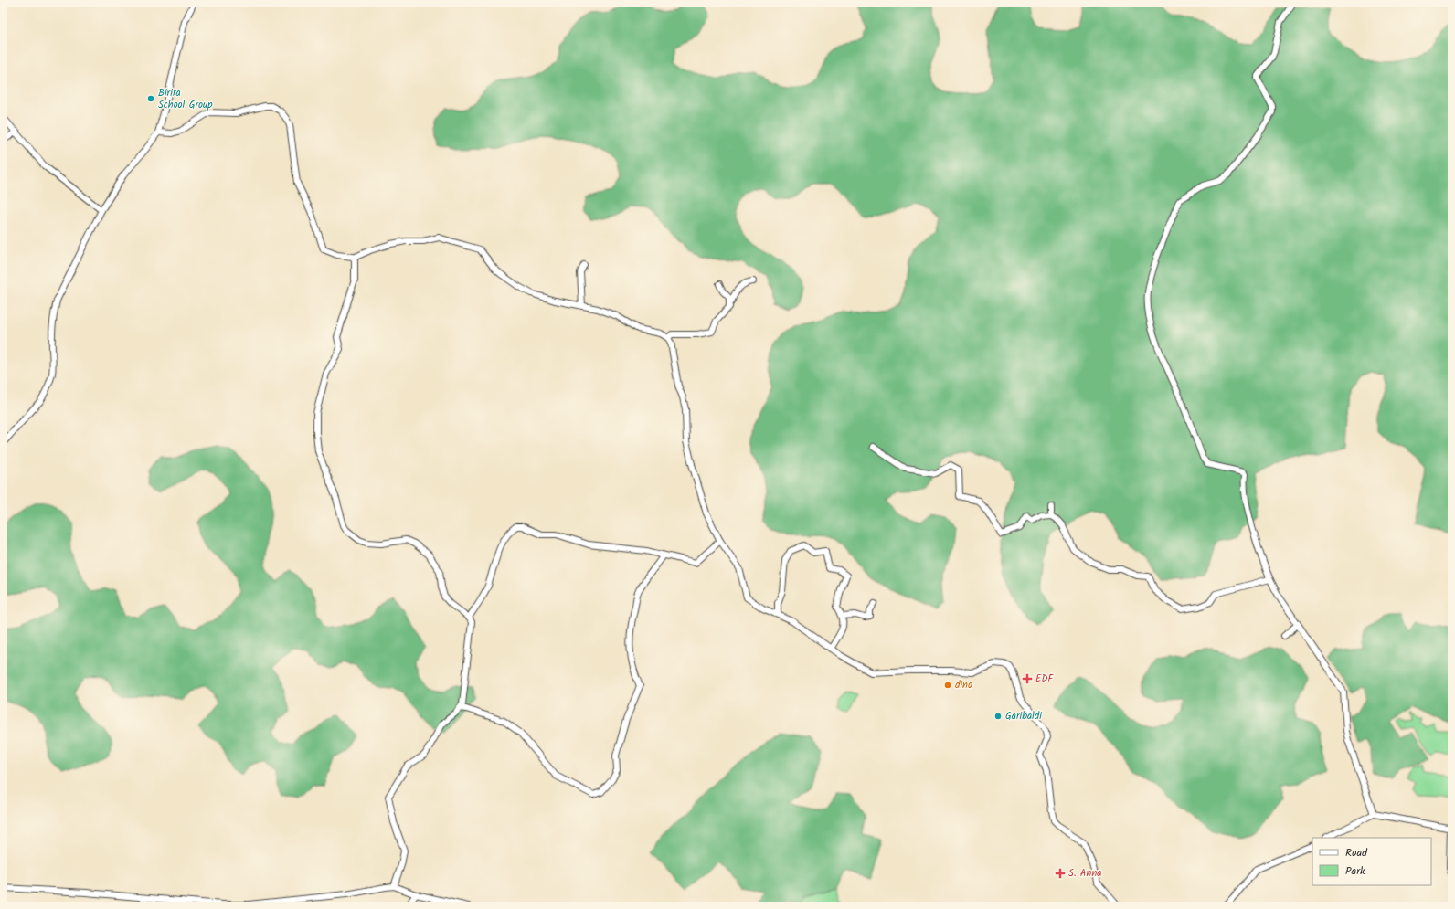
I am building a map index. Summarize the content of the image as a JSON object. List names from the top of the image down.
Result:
{
  "places": {
    "other": ["Birira School Group", "dino", "Garibaldi"],
    "health": ["EDF", "S. Anna"]
  },
  "legend": ["Road", "Park"]
}
